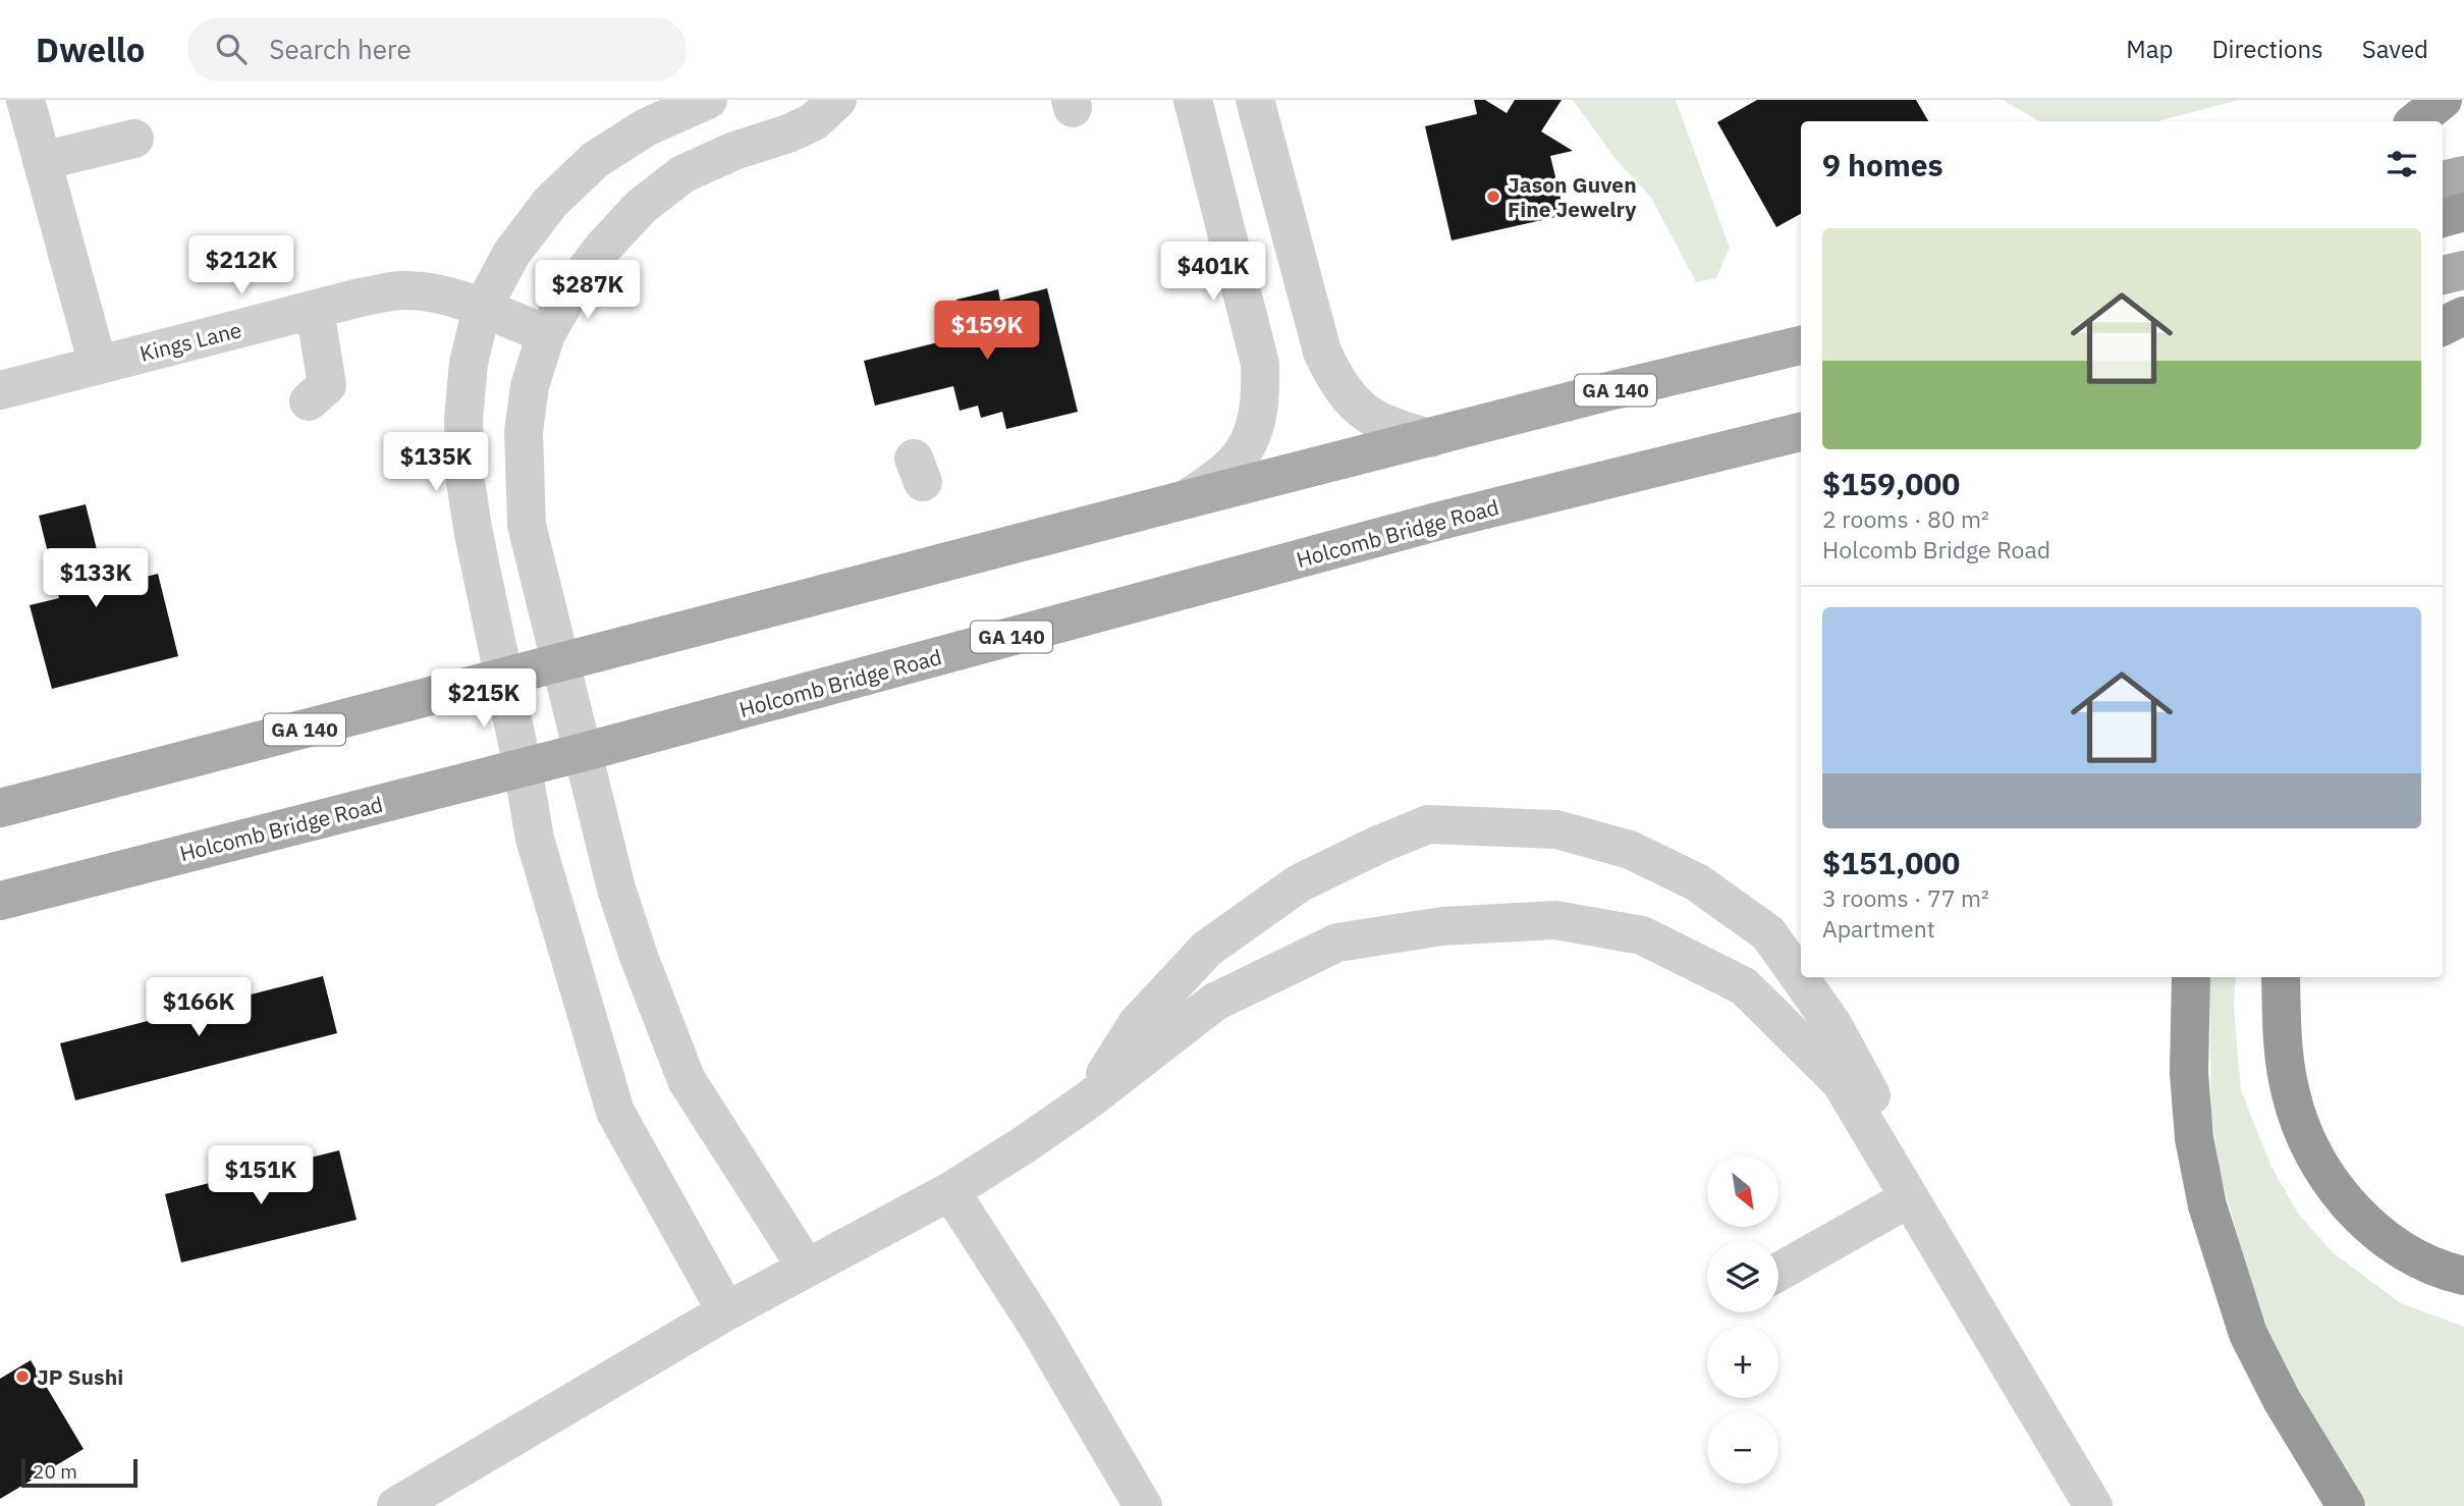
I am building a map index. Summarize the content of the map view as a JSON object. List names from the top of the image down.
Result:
{
  "streets": {
    "main road": ["GA 140", "Holcomb Bridge Road"],
    "street": ["Kings Lane"]
  },
  "places": ["Jason Guven Fine Jewelry", "JP Sushi"],
  "scale_bar": "20 m",
  "north": "bottom right",
  "page": {
    "header": "Dwello",
    "search": "Search here",
    "nav": ["Map", "Directions", "Saved"],
    "heading": "9 homes",
    "list": [
      {
        "name": "$159,000",
        "note": "2 rooms · 80 m² · Holcomb Bridge Road"
      },
      {
        "name": "$151,000",
        "note": "3 rooms · 77 m² · Apartment"
      }
    ],
    "price": [
      "$212K",
      "$401K",
      "$287K",
      "$159K",
      "$135K",
      "$133K",
      "$215K",
      "$166K",
      "$151K"
    ],
    "map_buttons": ["+", "−"],
    "scale": "20 m"
  }
}
